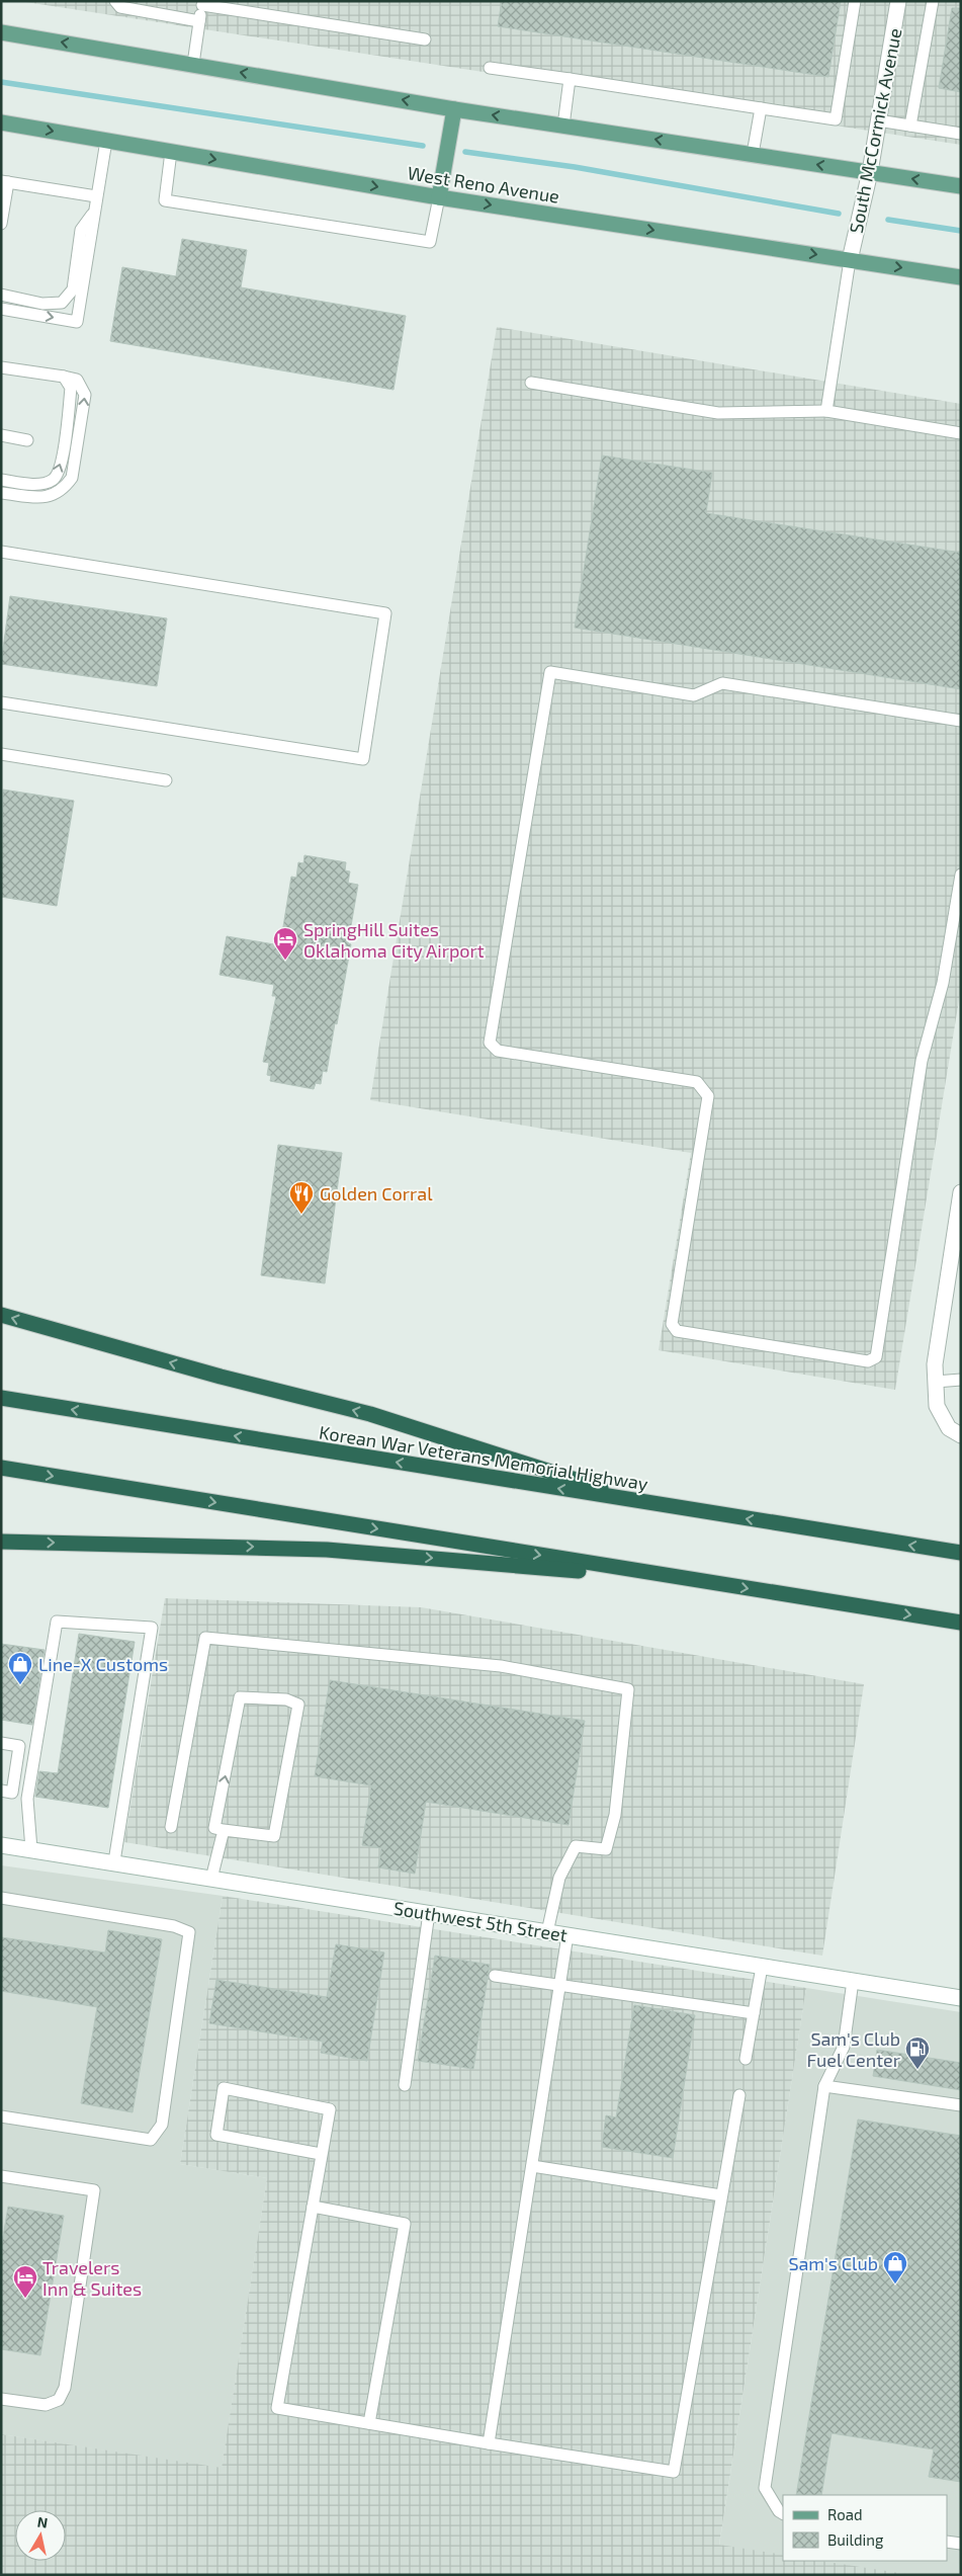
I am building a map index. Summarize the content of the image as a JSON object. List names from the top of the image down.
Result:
{
  "streets": {
    "highway": ["Korean War Veterans Memorial Highway"],
    "main road": ["West Reno Avenue"],
    "street": ["South McCormick Avenue", "Southwest 5th Street"]
  },
  "crossings": [
    ["South McCormick Avenue", "West Reno Avenue"]
  ],
  "places": {
    "hotel": ["SpringHill Suites Oklahoma City Airport", "Travelers Inn & Suites"],
    "restaurant": ["Golden Corral"],
    "shop": ["Line-X Customs", "Sam's Club"],
    "fuel station": ["Sam's Club Fuel Center"]
  },
  "legend": ["Road", "Building"],
  "north": "top"
}
